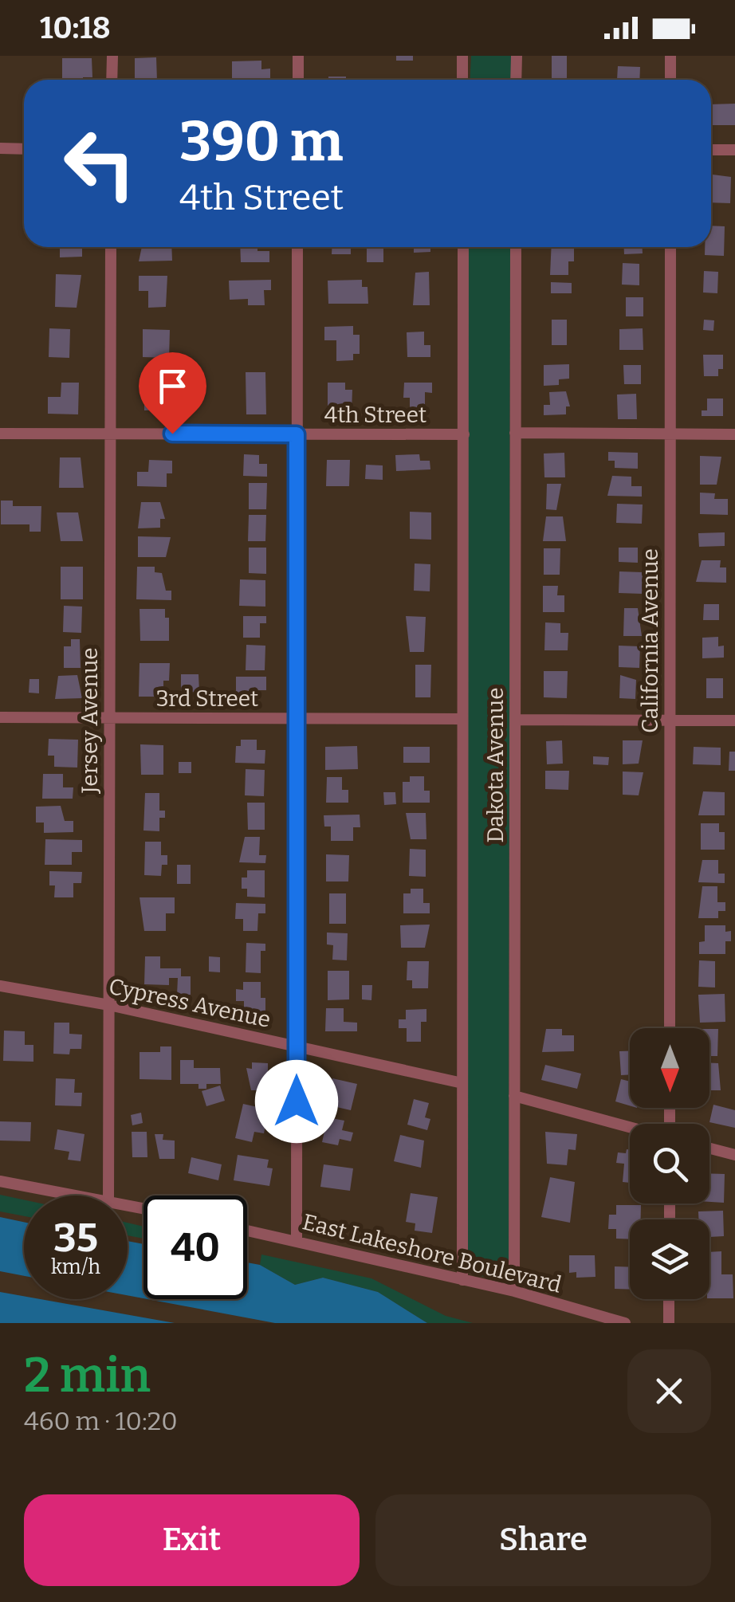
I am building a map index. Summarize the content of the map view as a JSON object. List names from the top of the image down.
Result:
{
  "streets": {
    "street": [
      "4th Street",
      "California Avenue",
      "3rd Street",
      "Jersey Avenue",
      "Dakota Avenue",
      "Cypress Avenue",
      "East Lakeshore Boulevard"
    ]
  },
  "crossings": [
    ["4th Street", "Jersey Avenue"],
    ["4th Street", "Dakota Avenue"],
    ["3rd Street", "Jersey Avenue"],
    ["3rd Street", "Dakota Avenue"],
    ["Jersey Avenue", "Cypress Avenue"],
    ["Dakota Avenue", "Cypress Avenue"],
    ["Dakota Avenue", "East Lakeshore Boulevard"]
  ],
  "north": "bottom",
  "page": {
    "status": "10:18",
    "turn": ["390 m", "4th Street"],
    "speed": "35 km/h",
    "limit": "40",
    "heading": ["2 min", "460 m · 10:20"],
    "buttons": ["Exit", "Share"]
  }
}
